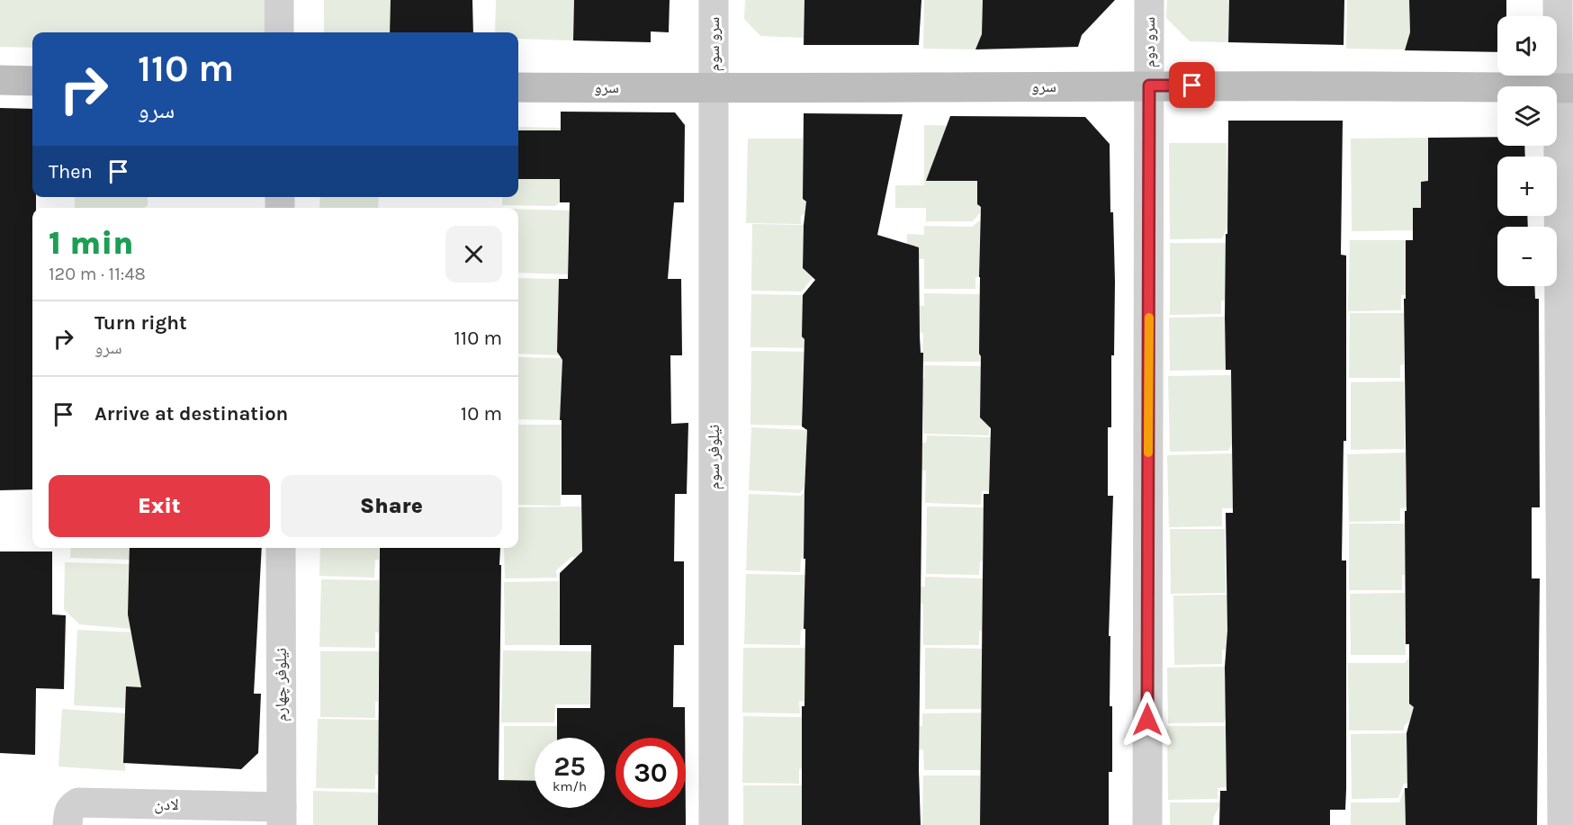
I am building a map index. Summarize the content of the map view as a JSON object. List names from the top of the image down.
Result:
{
  "streets": {
    "street": [
      "سرو دوم",
      "سرو سوم",
      "سرو",
      "نیلوفر سوم",
      "نیلوفر چهارم",
      "لادن"
    ]
  },
  "crossings": [
    ["سرو دوم", "سرو"],
    ["سرو سوم", "سرو"],
    ["سرو سوم", "نیلوفر سوم"],
    ["سرو", "نیلوفر سوم"],
    ["نیلوفر چهارم", "لادن"]
  ],
  "page": {
    "map_buttons": ["+", "−"],
    "turn": ["110 m", "سرو"],
    "then": "Then",
    "heading": ["1 min", "120 m · 11:48"],
    "list": [
      {
        "name": "Turn right",
        "note": "سرو",
        "value": "110 m"
      },
      {
        "name": "Arrive at destination",
        "value": "10 m"
      }
    ],
    "buttons": ["Exit", "Share"],
    "speed": "25 km/h",
    "limit": "30"
  }
}
